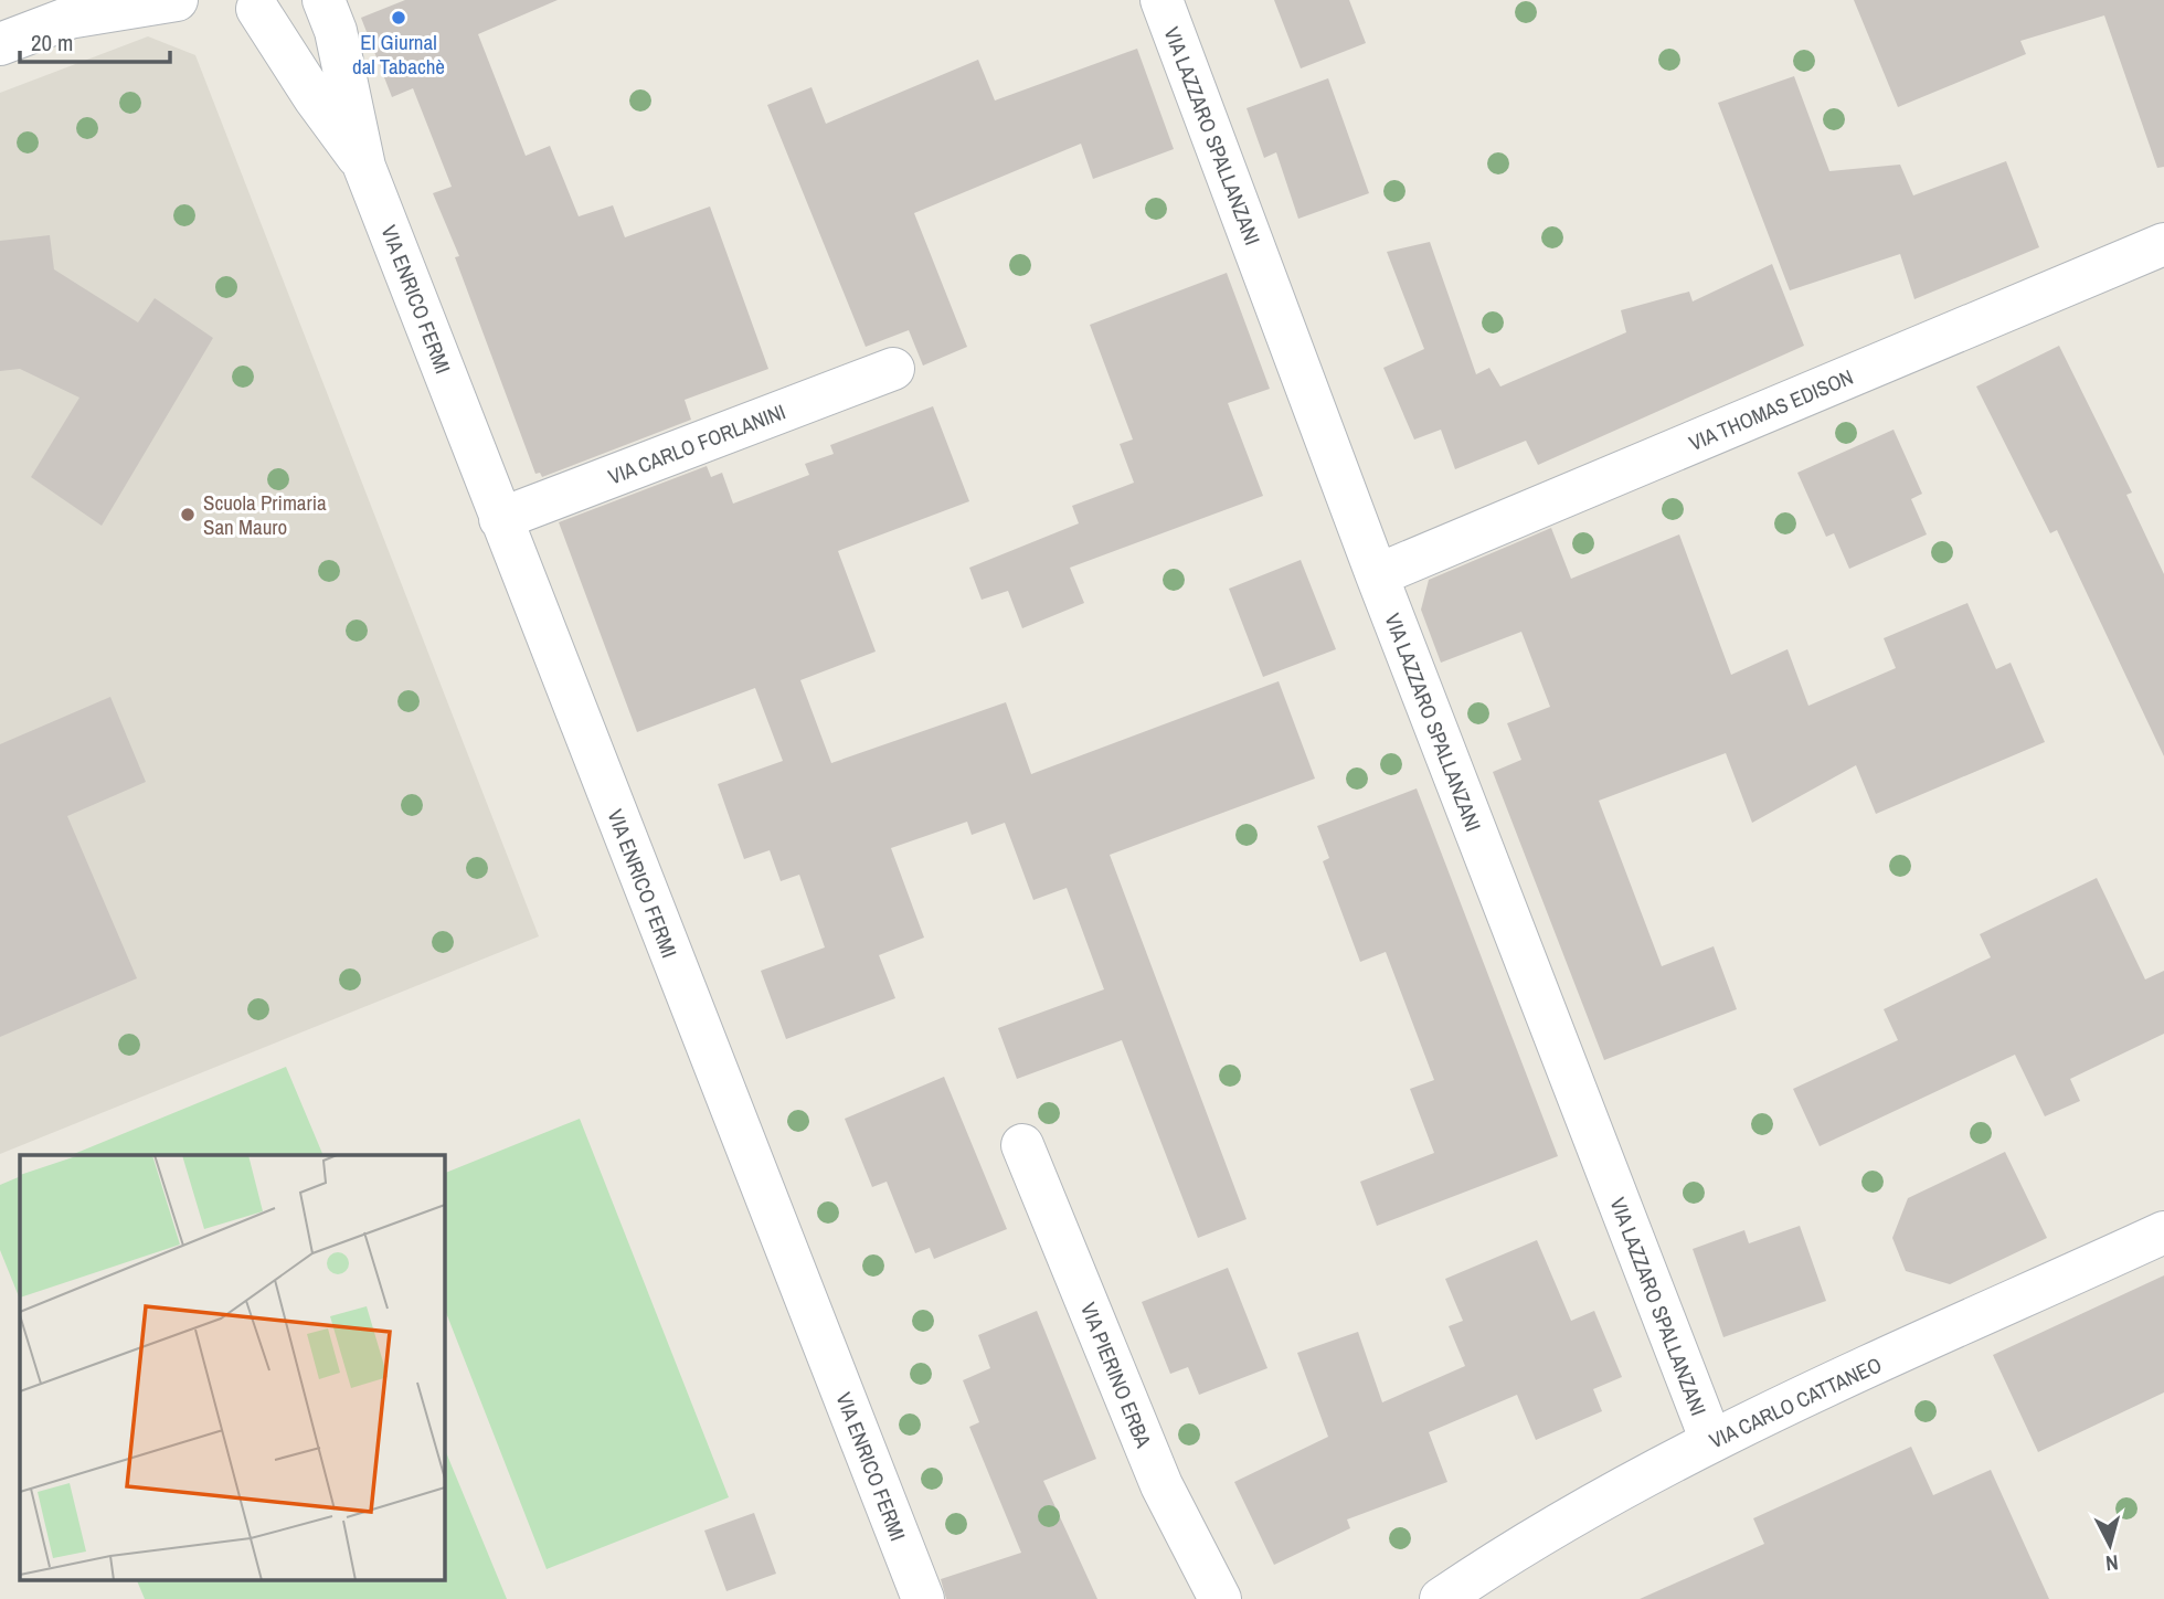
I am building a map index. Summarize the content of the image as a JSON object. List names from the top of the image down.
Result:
{
  "streets": {
    "street": [
      "VIA LAZZARO SPALLANZANI",
      "VIA ENRICO FERMI",
      "VIA THOMAS EDISON",
      "VIA CARLO FORLANINI",
      "VIA PIERINO ERBA",
      "VIA CARLO CATTANEO"
    ]
  },
  "crossings": [
    ["VIA LAZZARO SPALLANZANI", "VIA THOMAS EDISON"],
    ["VIA LAZZARO SPALLANZANI", "VIA CARLO CATTANEO"],
    ["VIA ENRICO FERMI", "VIA CARLO FORLANINI"]
  ],
  "places": ["El Giurnal dal Tabachè", "Scuola Primaria San Mauro"],
  "scale_bar": "20 m",
  "north": "bottom"
}
